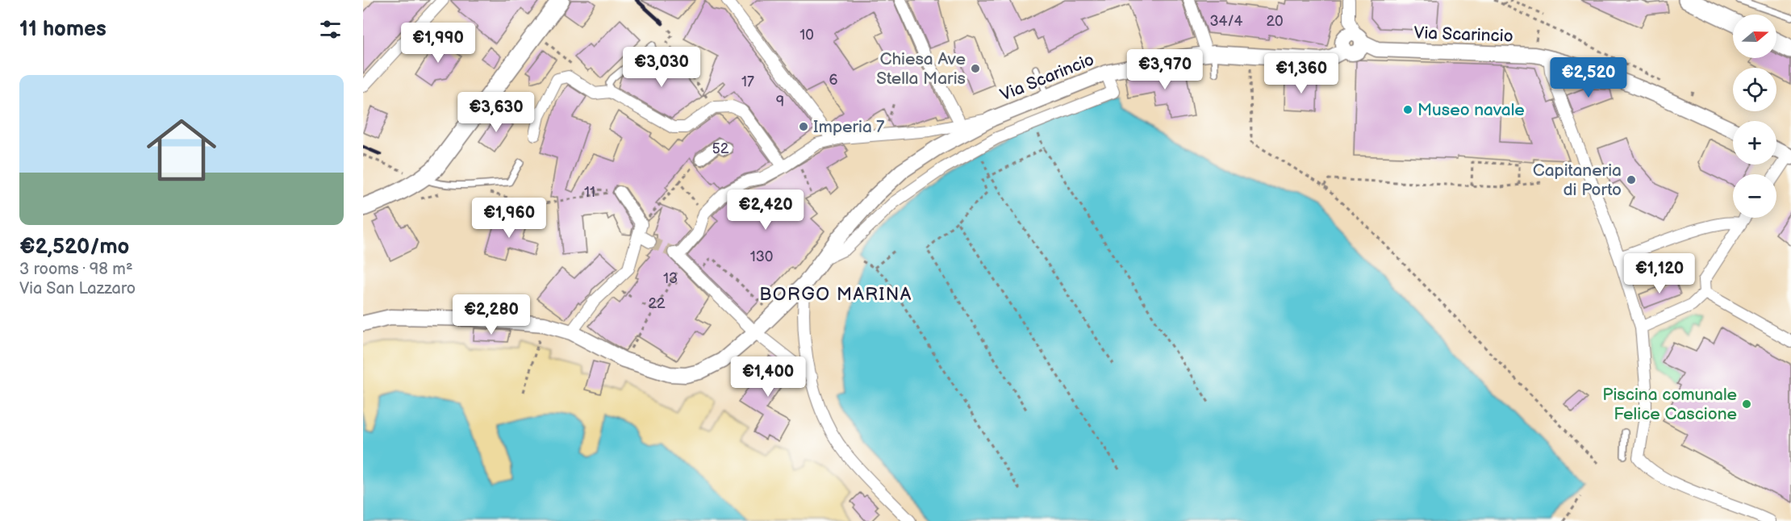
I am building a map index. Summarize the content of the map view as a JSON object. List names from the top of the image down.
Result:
{
  "streets": {
    "street": ["Via Scarincio"]
  },
  "districts": ["BORGO MARINA"],
  "places": [
    "Chiesa Ave Stella Maris",
    "Museo navale",
    "Imperia 7",
    "Capitaneria di Porto",
    "Piscina comunale Felice Cascione"
  ],
  "house_numbers": [
    "34/4",
    "20",
    "10",
    "6",
    "17",
    "9",
    "52",
    "11",
    "130",
    "13",
    "22"
  ],
  "north": "right",
  "page": {
    "heading": "11 homes",
    "map_buttons": ["+", "−"],
    "price": [
      "€1,990",
      "€3,030",
      "€3,970",
      "€1,360",
      "€2,520",
      "€3,630",
      "€2,420",
      "€1,960",
      "€1,120",
      "€2,280",
      "€1,400"
    ],
    "list": [
      {
        "name": "€2,520/mo",
        "note": "3 rooms · 98 m² · Via San Lazzaro"
      }
    ]
  }
}
